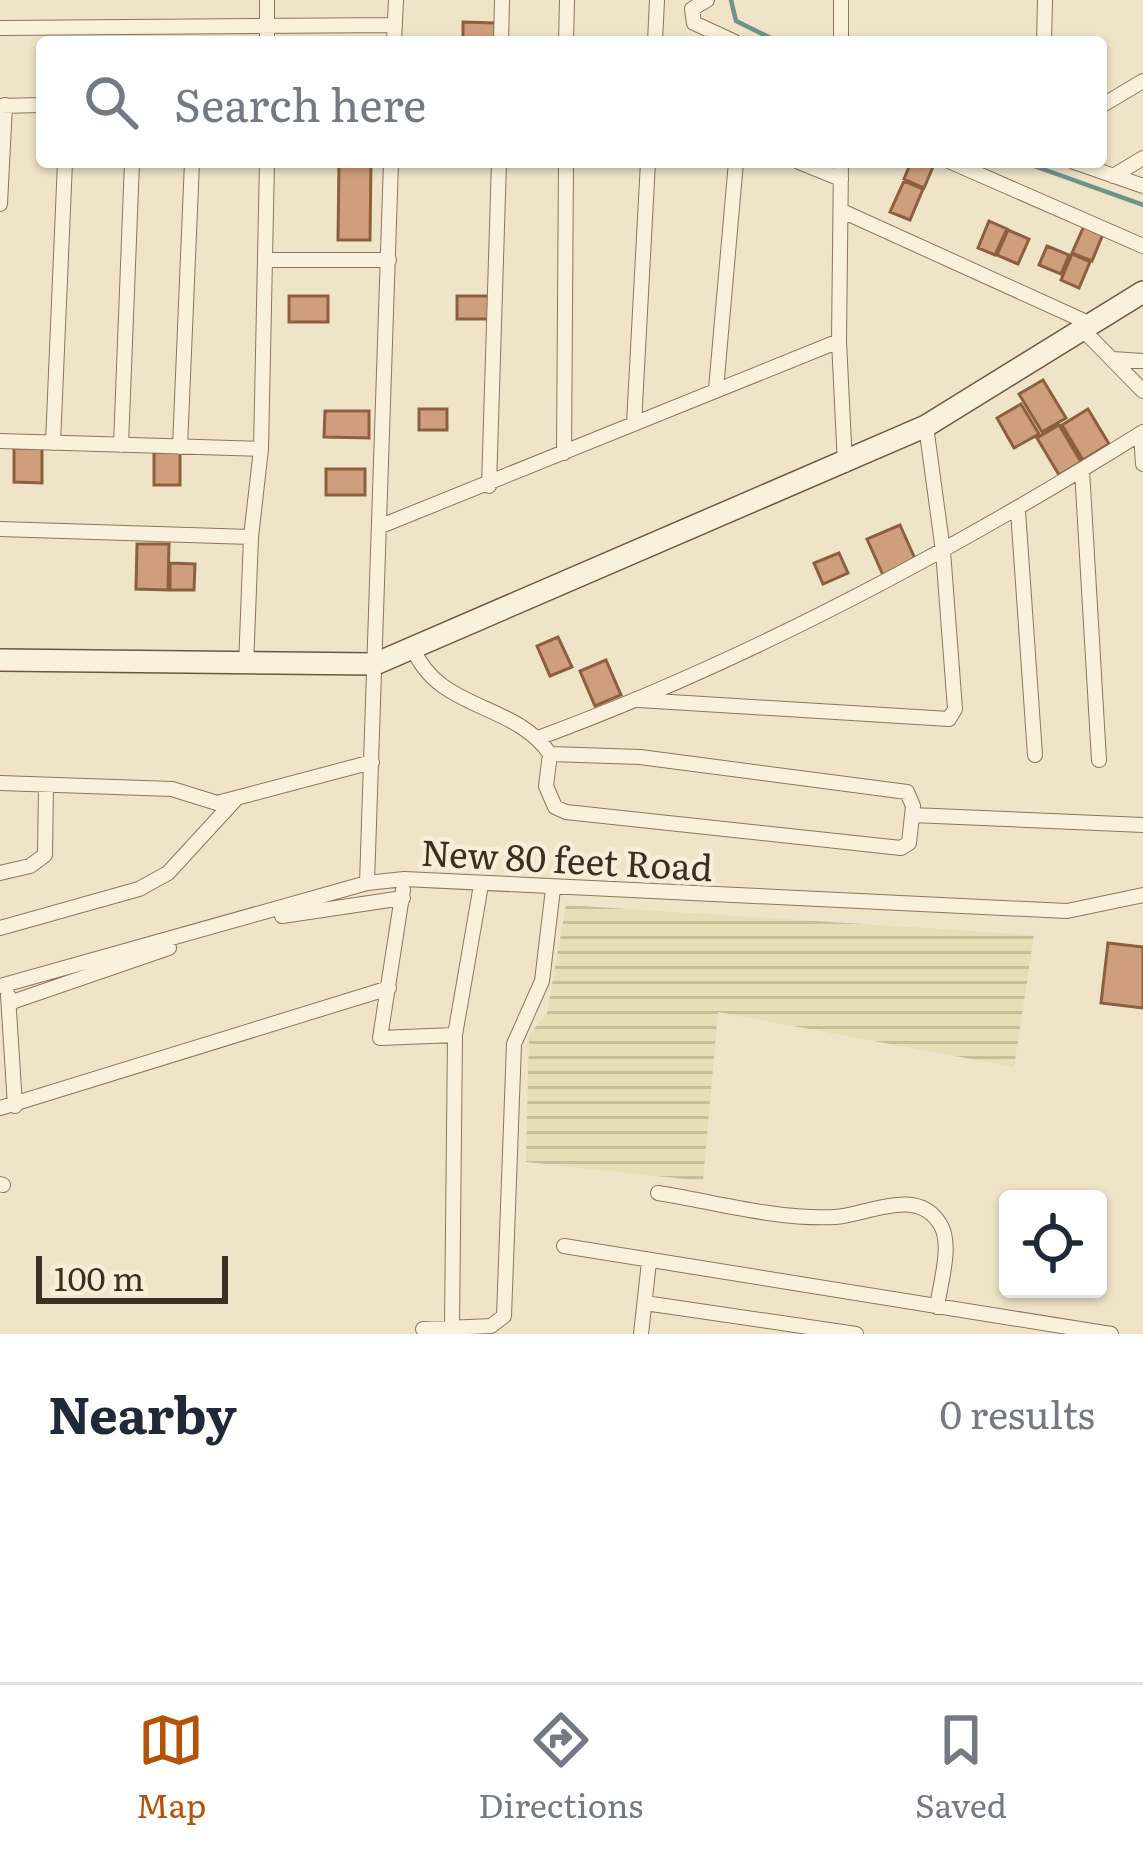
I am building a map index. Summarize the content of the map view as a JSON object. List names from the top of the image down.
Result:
{
  "streets": {
    "street": ["New 80 feet Road"]
  },
  "scale_bar": "100 m",
  "page": {
    "search": "Search here",
    "scale": "100 m",
    "heading": ["Nearby", "0 results"],
    "nav": ["Map", "Directions", "Saved"]
  }
}
